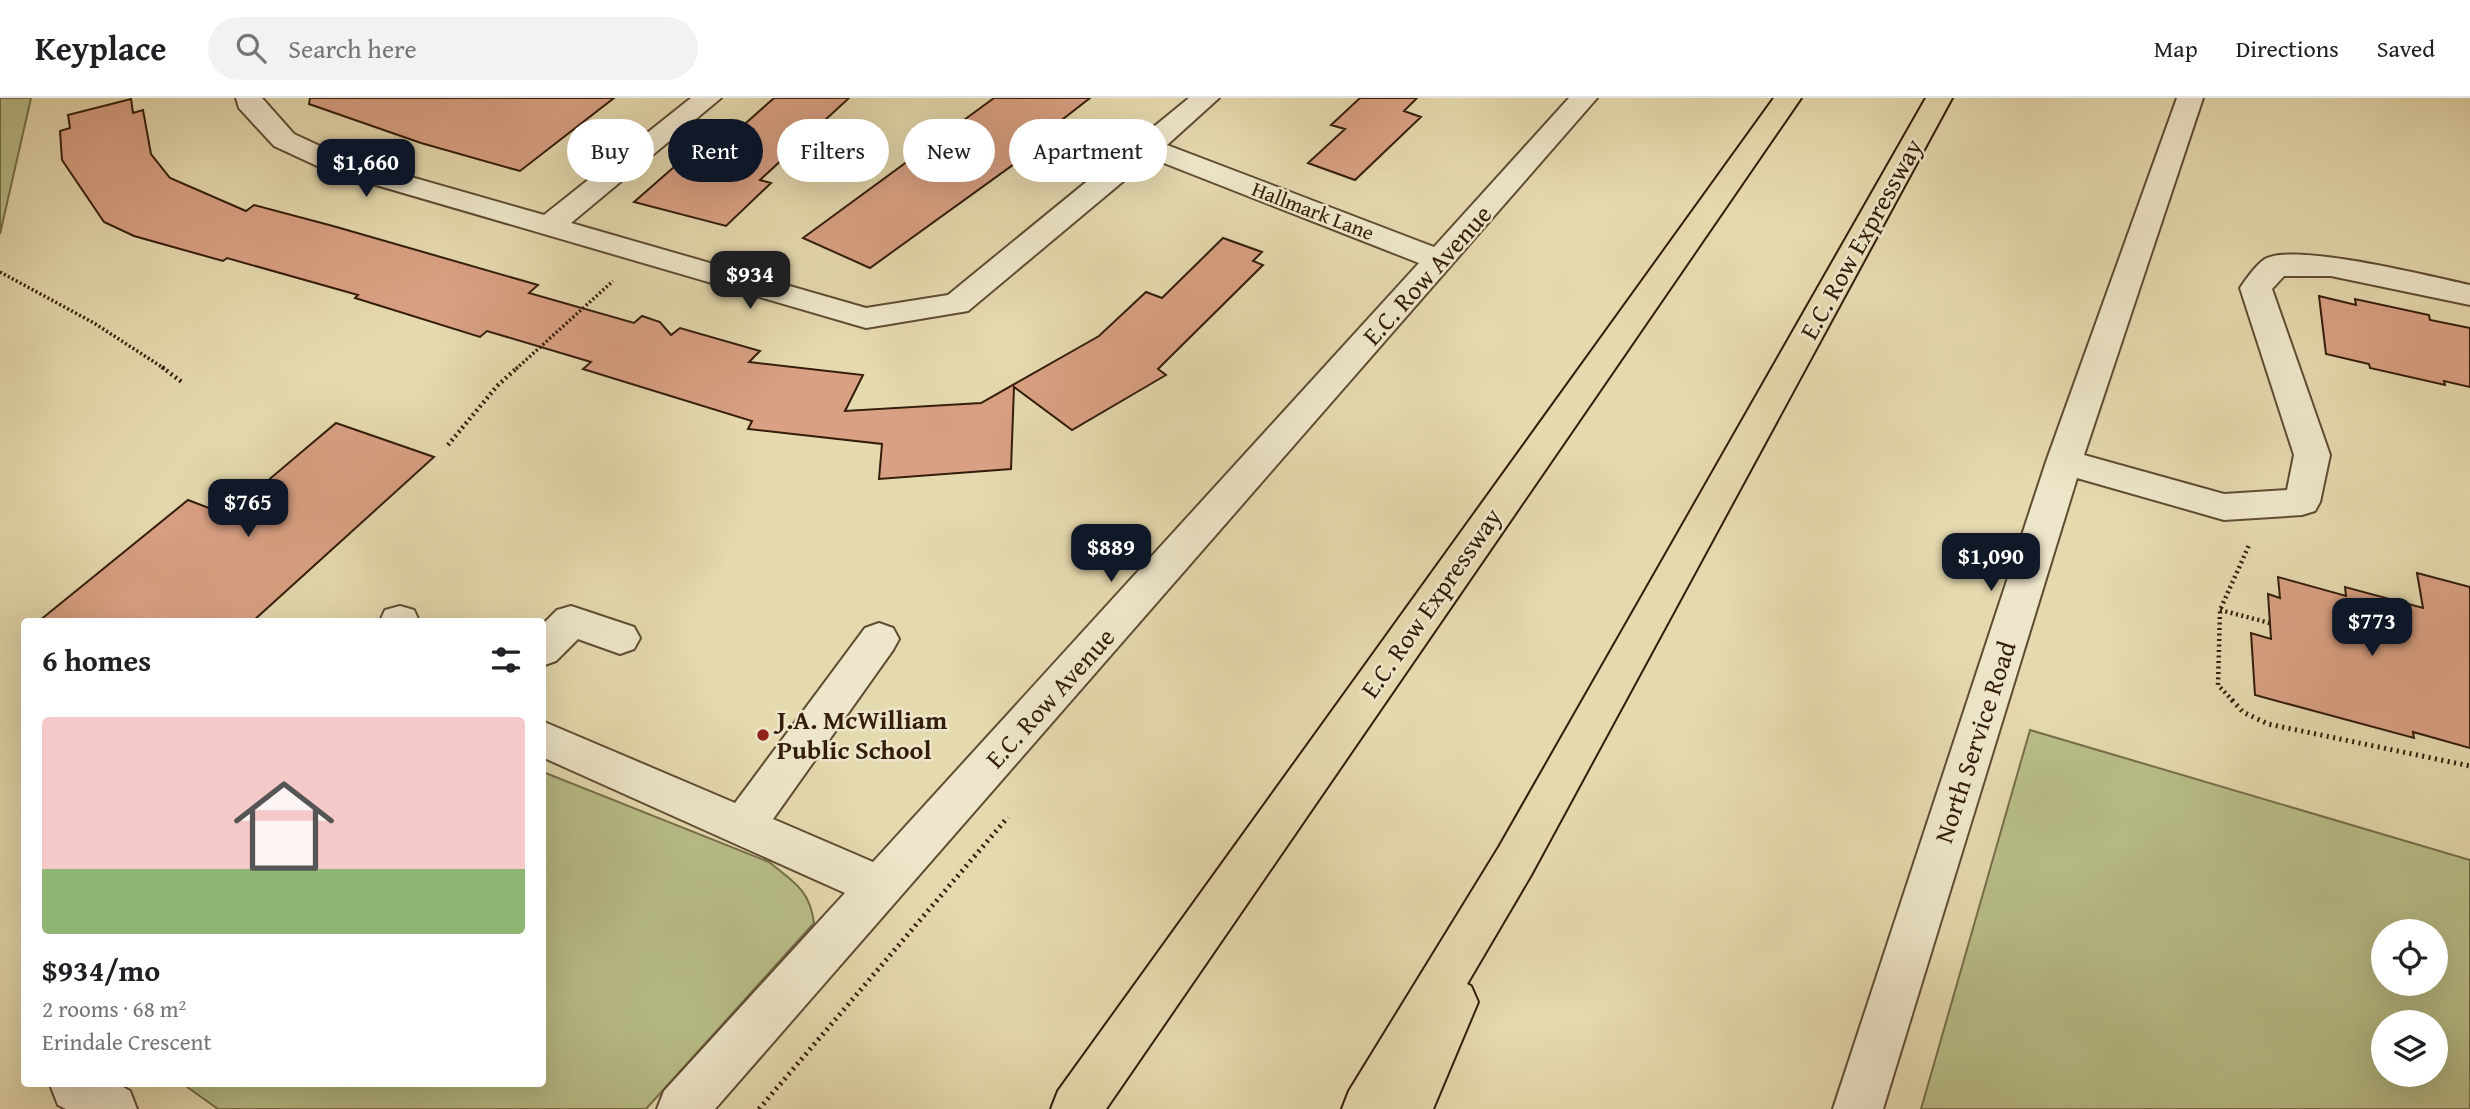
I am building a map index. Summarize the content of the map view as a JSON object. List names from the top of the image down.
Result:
{
  "streets": {
    "highway": ["E.C. Row Expressway"],
    "street": ["Hallmark Lane", "E.C. Row Avenue", "North Service Road"]
  },
  "crossings": [
    ["Hallmark Lane", "E.C. Row Avenue"]
  ],
  "places": ["J.A. McWilliam Public School"],
  "page": {
    "header": "Keyplace",
    "search": "Search here",
    "nav": ["Map", "Directions", "Saved"],
    "chip": [
      "Buy",
      "Rent",
      "Filters",
      "New",
      "Apartment"
    ],
    "price": [
      "$1,660",
      "$934",
      "$765",
      "$889",
      "$1,090",
      "$773"
    ],
    "heading": "6 homes",
    "list": [
      {
        "name": "$934/mo",
        "note": "2 rooms · 68 m² · Erindale Crescent"
      }
    ]
  }
}
